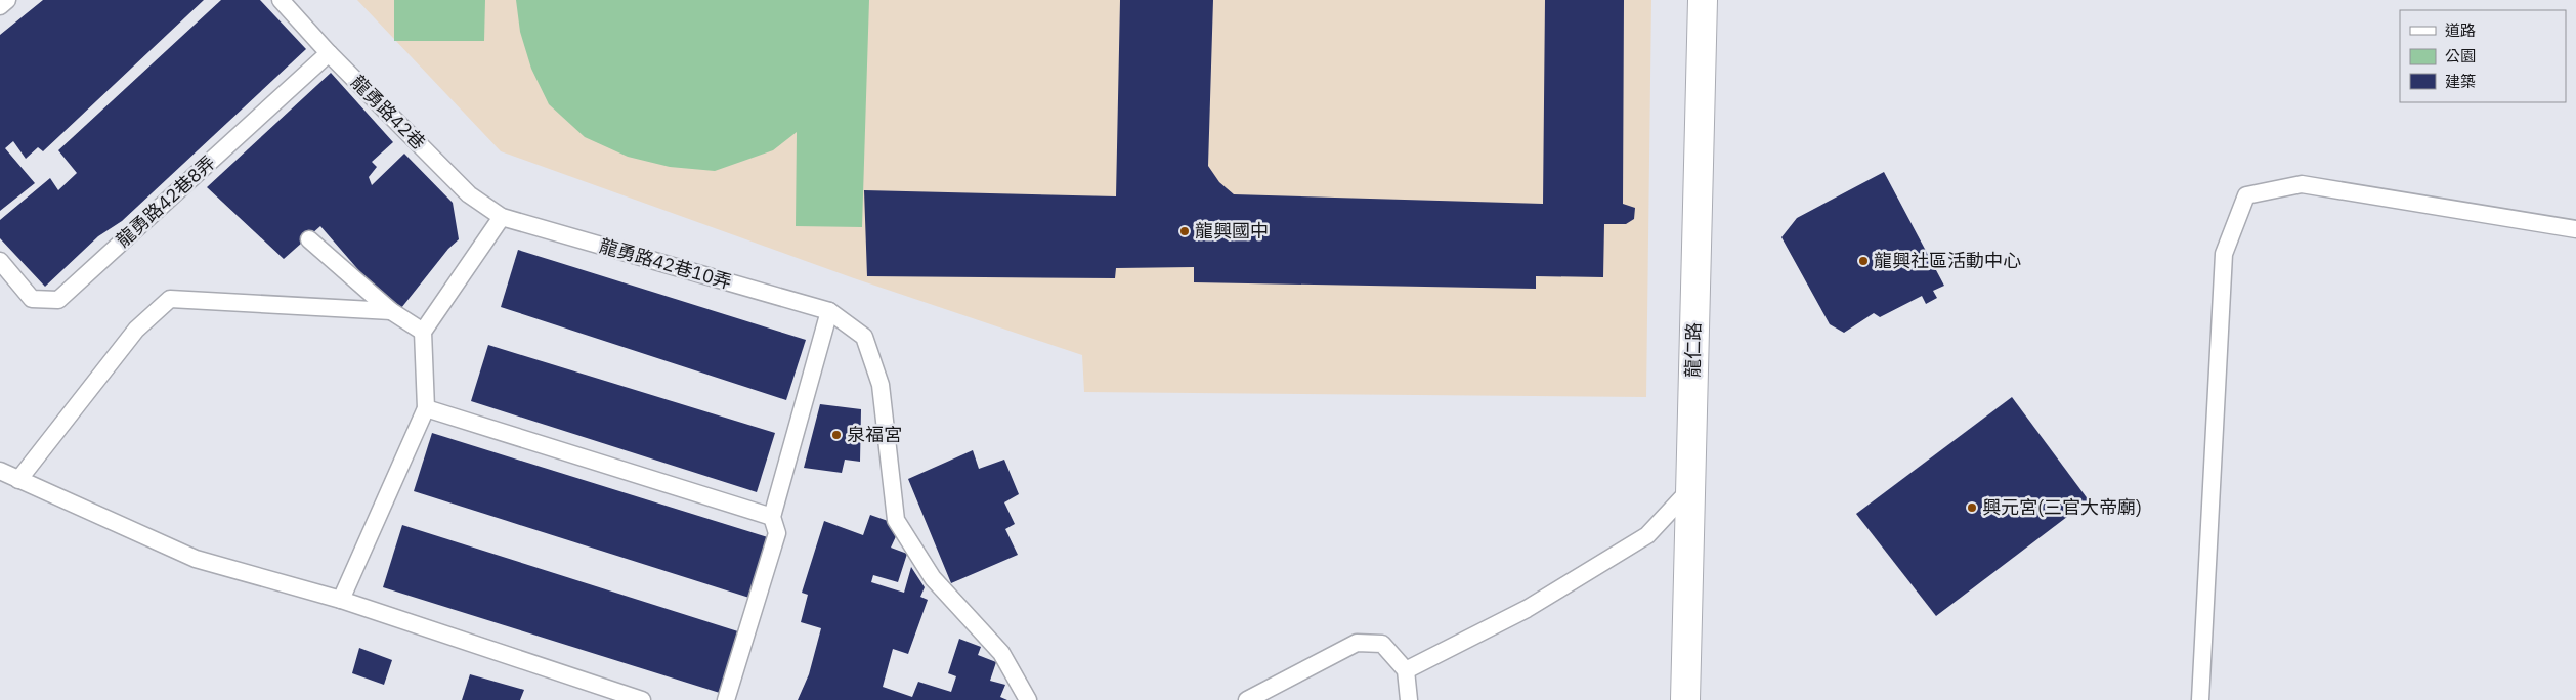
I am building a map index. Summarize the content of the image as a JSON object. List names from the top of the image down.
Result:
{
  "streets": {
    "street": ["龍仁路"],
    "lane": ["龍勇路42巷", "龍勇路42巷8弄", "龍勇路42巷10弄"]
  },
  "crossings": [
    ["龍勇路42巷", "龍勇路42巷8弄"],
    ["龍勇路42巷", "龍勇路42巷10弄"]
  ],
  "places": [
    "龍興國中",
    "龍興社區活動中心",
    "泉福宮",
    "興元宮(三官大帝廟)"
  ],
  "legend": ["道路", "公園", "建築"]
}
